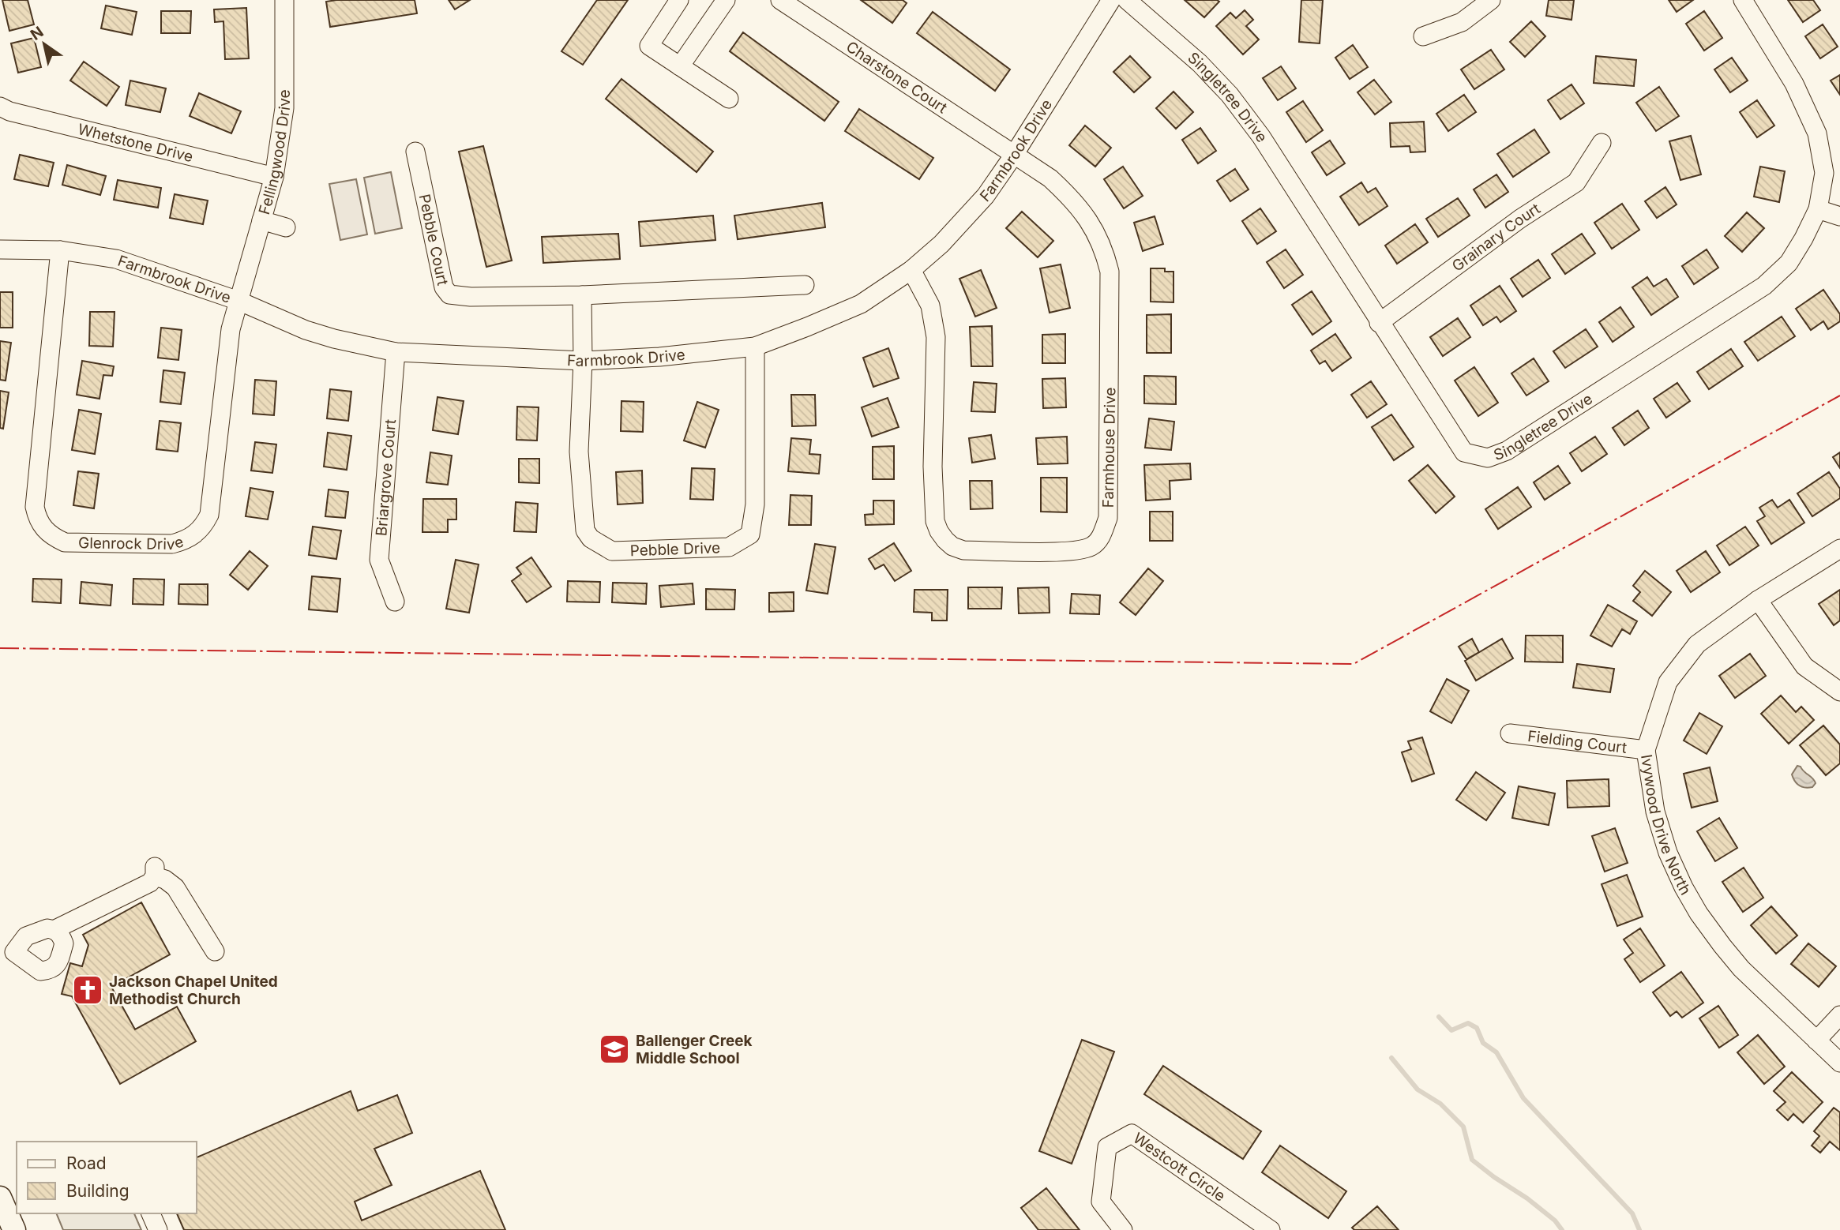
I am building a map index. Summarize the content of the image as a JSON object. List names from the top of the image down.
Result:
{
  "streets": {
    "street": [
      "Charstone Court",
      "Singletree Drive",
      "Whetstone Drive",
      "Farmbrook Drive",
      "Fellingwood Drive",
      "Grainary Court",
      "Pebble Court",
      "Farmhouse Drive",
      "Briargrove Court",
      "Glenrock Drive",
      "Pebble Drive",
      "Fielding Court",
      "Ivywood Drive North",
      "Westcott Circle"
    ]
  },
  "crossings": [
    ["Charstone Court", "Farmbrook Drive"],
    ["Charstone Court", "Farmhouse Drive"],
    ["Singletree Drive", "Grainary Court"],
    ["Whetstone Drive", "Fellingwood Drive"],
    ["Farmbrook Drive", "Fellingwood Drive"],
    ["Farmbrook Drive", "Farmhouse Drive"],
    ["Farmbrook Drive", "Briargrove Court"],
    ["Farmbrook Drive", "Glenrock Drive"],
    ["Farmbrook Drive", "Pebble Drive"],
    ["Fellingwood Drive", "Glenrock Drive"],
    ["Fielding Court", "Ivywood Drive North"]
  ],
  "places": {
    "church": ["Jackson Chapel United Methodist Church"],
    "school or university": ["Ballenger Creek Middle School"]
  },
  "legend": ["Road", "Building"],
  "north": "top left"
}
